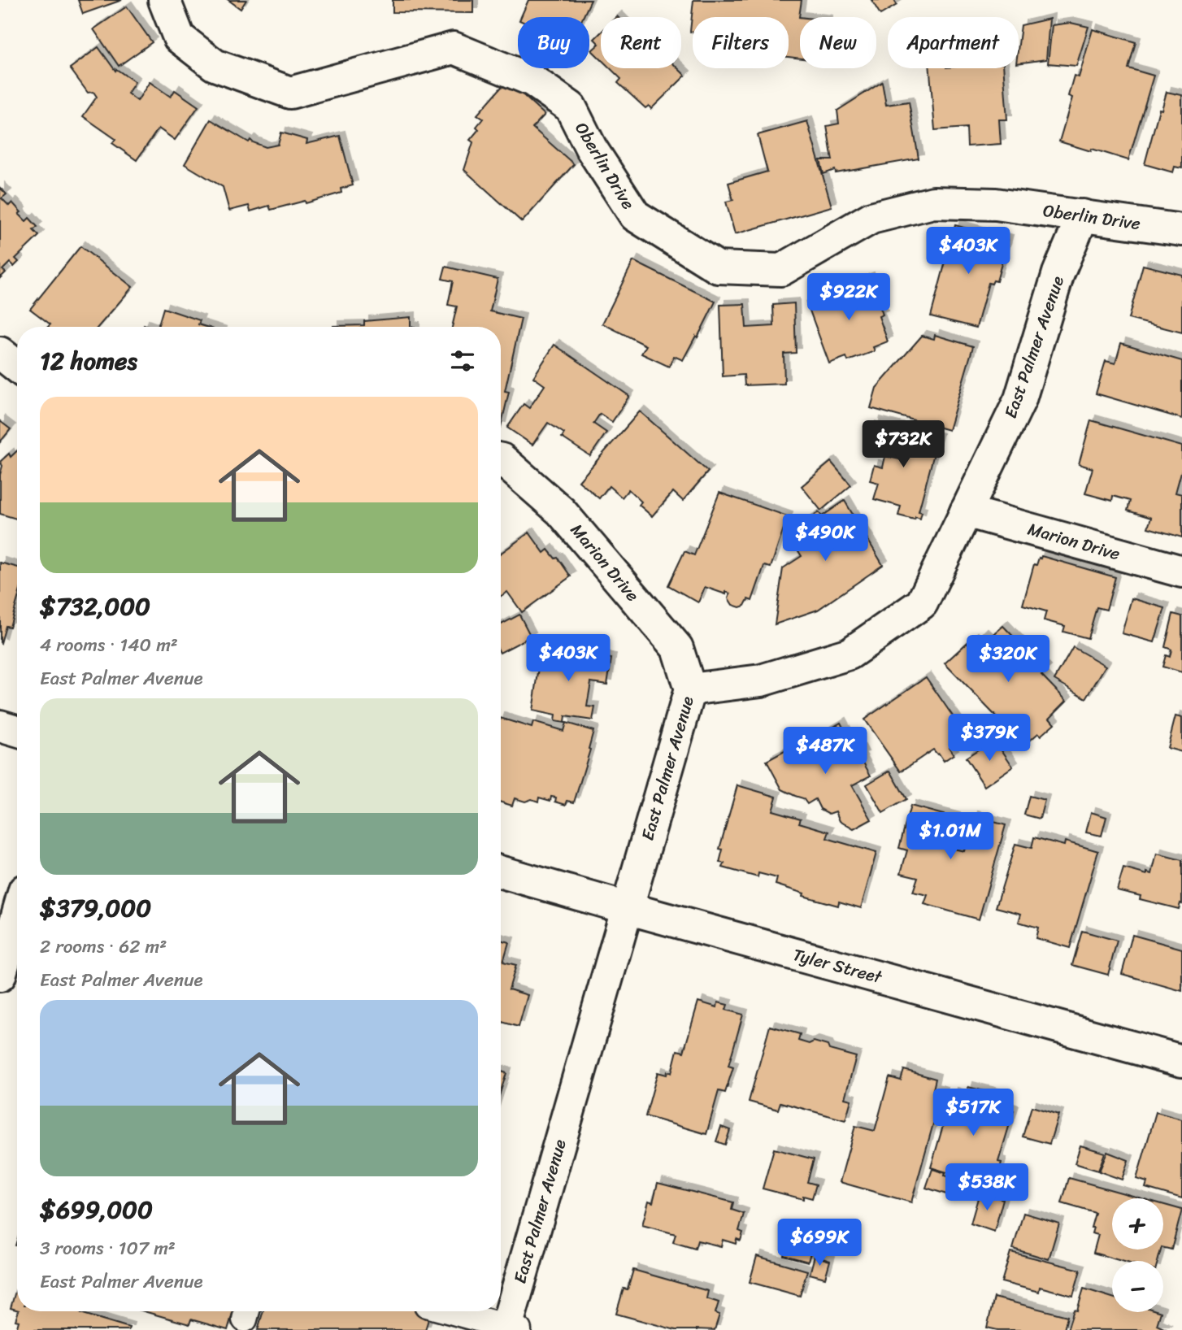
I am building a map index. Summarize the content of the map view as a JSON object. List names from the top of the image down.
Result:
{
  "streets": {
    "street": [
      "Oberlin Drive",
      "East Palmer Avenue",
      "Marion Drive",
      "Tyler Street"
    ]
  },
  "crossings": [
    ["Oberlin Drive", "East Palmer Avenue"],
    ["East Palmer Avenue", "Marion Drive"],
    ["East Palmer Avenue", "Tyler Street"]
  ],
  "page": {
    "chip": [
      "Buy",
      "Rent",
      "Filters",
      "New",
      "Apartment"
    ],
    "price": [
      "$403K",
      "$922K",
      "$732K",
      "$490K",
      "$403K",
      "$320K",
      "$379K",
      "$487K",
      "$1.01M",
      "$517K",
      "$538K",
      "$699K"
    ],
    "heading": "12 homes",
    "list": [
      {
        "name": "$732,000",
        "note": "4 rooms · 140 m² · East Palmer Avenue"
      },
      {
        "name": "$379,000",
        "note": "2 rooms · 62 m² · East Palmer Avenue"
      },
      {
        "name": "$699,000",
        "note": "3 rooms · 107 m² · East Palmer Avenue"
      }
    ],
    "map_buttons": ["+", "−"]
  }
}
